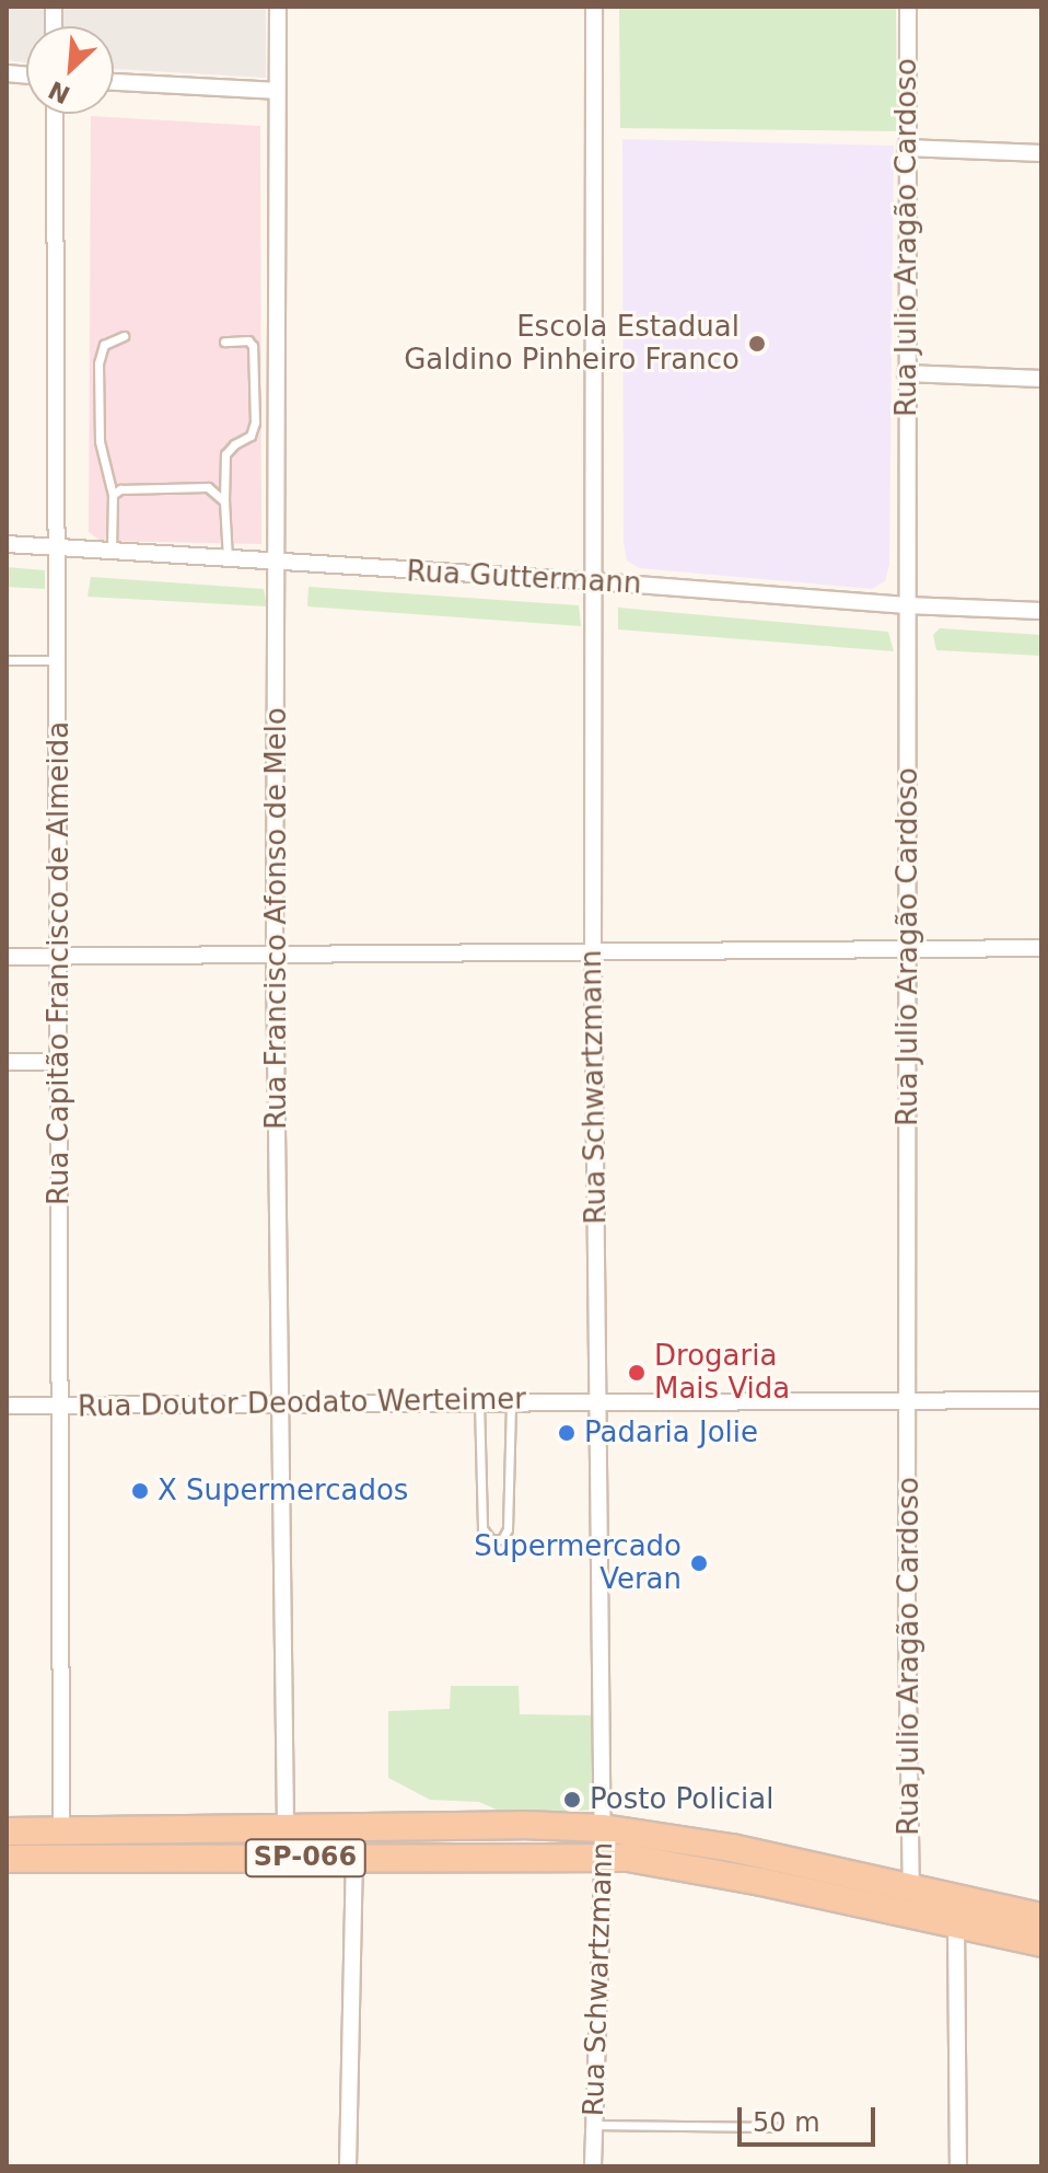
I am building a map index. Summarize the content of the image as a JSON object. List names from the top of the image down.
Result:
{
  "streets": {
    "highway": ["SP-066"],
    "street": [
      "Rua Julio Aragão Cardoso",
      "Rua Guttermann",
      "Rua Francisco Afonso de Melo",
      "Rua Capitão Francisco de Almeida",
      "Rua Schwartzmann",
      "Rua Doutor Deodato Werteimer"
    ]
  },
  "crossings": [
    ["Rua Julio Aragão Cardoso", "Rua Guttermann"],
    ["Rua Julio Aragão Cardoso", "Rua Doutor Deodato Werteimer"],
    ["Rua Julio Aragão Cardoso", "SP-066"],
    ["Rua Guttermann", "Rua Francisco Afonso de Melo"],
    ["Rua Guttermann", "Rua Capitão Francisco de Almeida"],
    ["Rua Guttermann", "Rua Schwartzmann"],
    ["Rua Francisco Afonso de Melo", "Rua Doutor Deodato Werteimer"],
    ["Rua Francisco Afonso de Melo", "SP-066"],
    ["Rua Capitão Francisco de Almeida", "Rua Doutor Deodato Werteimer"],
    ["Rua Capitão Francisco de Almeida", "SP-066"],
    ["Rua Schwartzmann", "Rua Doutor Deodato Werteimer"],
    ["Rua Schwartzmann", "SP-066"]
  ],
  "places": [
    "Escola Estadual Galdino Pinheiro Franco",
    "Drogaria Mais Vida",
    "Padaria Jolie",
    "X Supermercados",
    "Supermercado Veran",
    "Posto Policial"
  ],
  "scale_bar": "50 m",
  "north": "bottom left"
}
